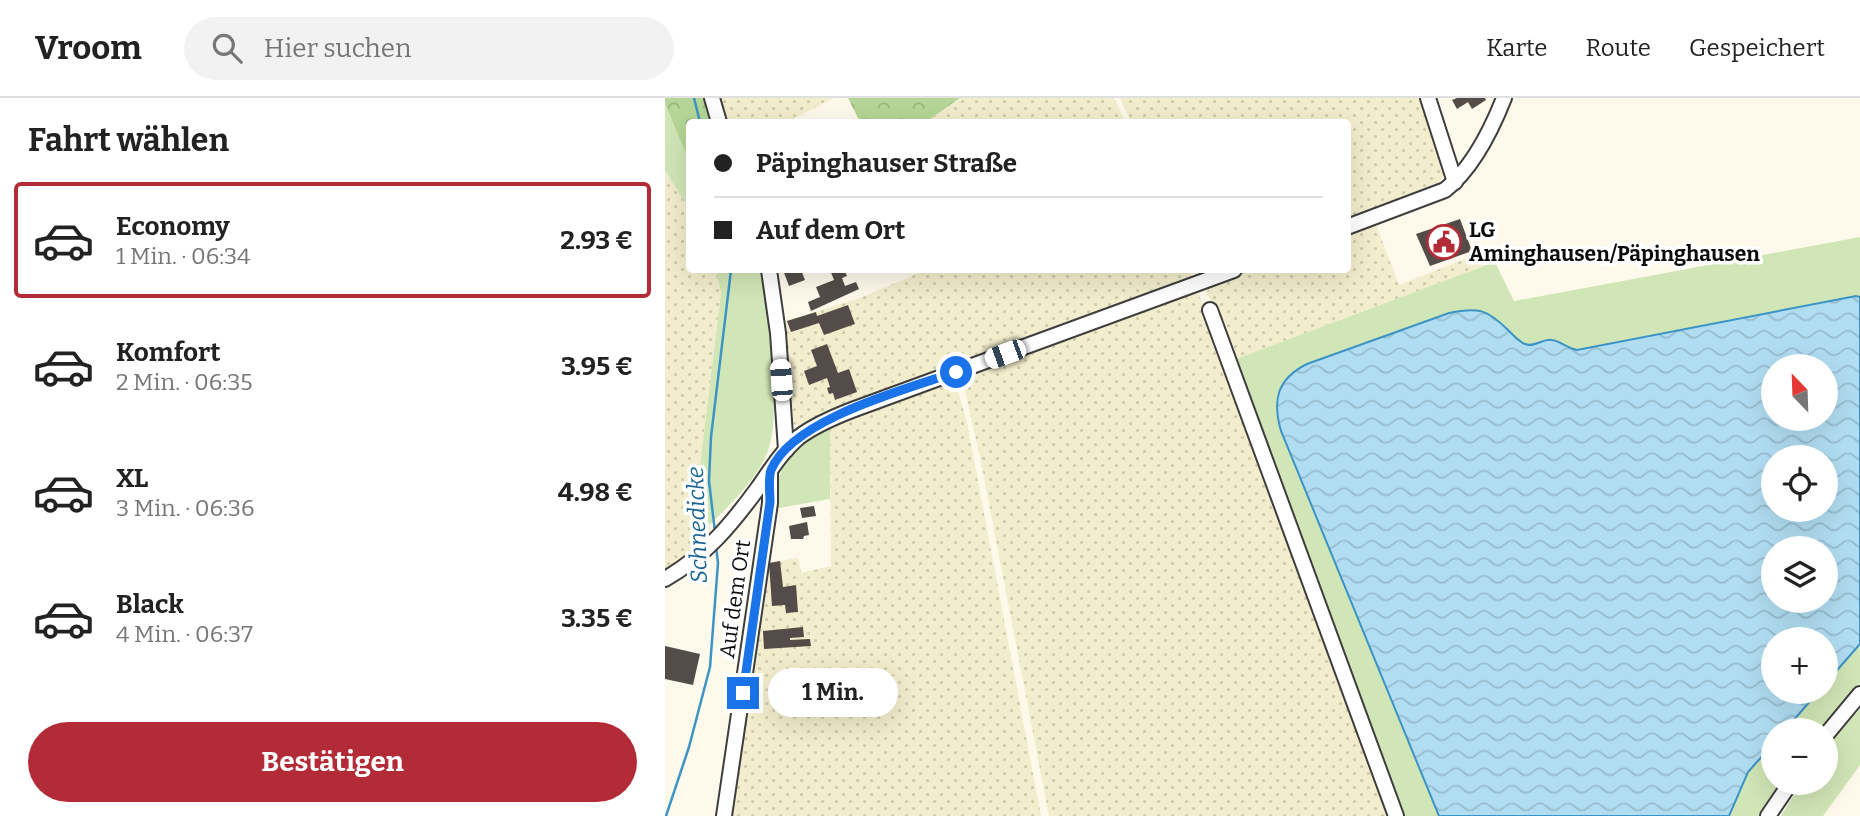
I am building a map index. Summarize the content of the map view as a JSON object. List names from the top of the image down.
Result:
{
  "streets": {
    "street": ["Auf dem Ort"]
  },
  "water": ["Schnedicke"],
  "places": {
    "public building": ["LG Aminghausen/Päpinghausen"]
  },
  "north": "top left",
  "page": {
    "header": "Vroom",
    "search": "Hier suchen",
    "nav": ["Karte", "Route", "Gespeichert"],
    "heading": "Fahrt wählen",
    "banner": ["Päpinghauser Straße", "Auf dem Ort"],
    "list": [
      {
        "name": "Economy",
        "note": "1 Min. · 06:34",
        "value": "2.93 €"
      },
      {
        "name": "Komfort",
        "note": "2 Min. · 06:35",
        "value": "3.95 €"
      },
      {
        "name": "XL",
        "note": "3 Min. · 06:36",
        "value": "4.98 €"
      },
      {
        "name": "Black",
        "note": "4 Min. · 06:37",
        "value": "3.35 €"
      }
    ],
    "map_buttons": ["+", "−"],
    "bubble": "1 Min.",
    "buttons": "Bestätigen"
  }
}
